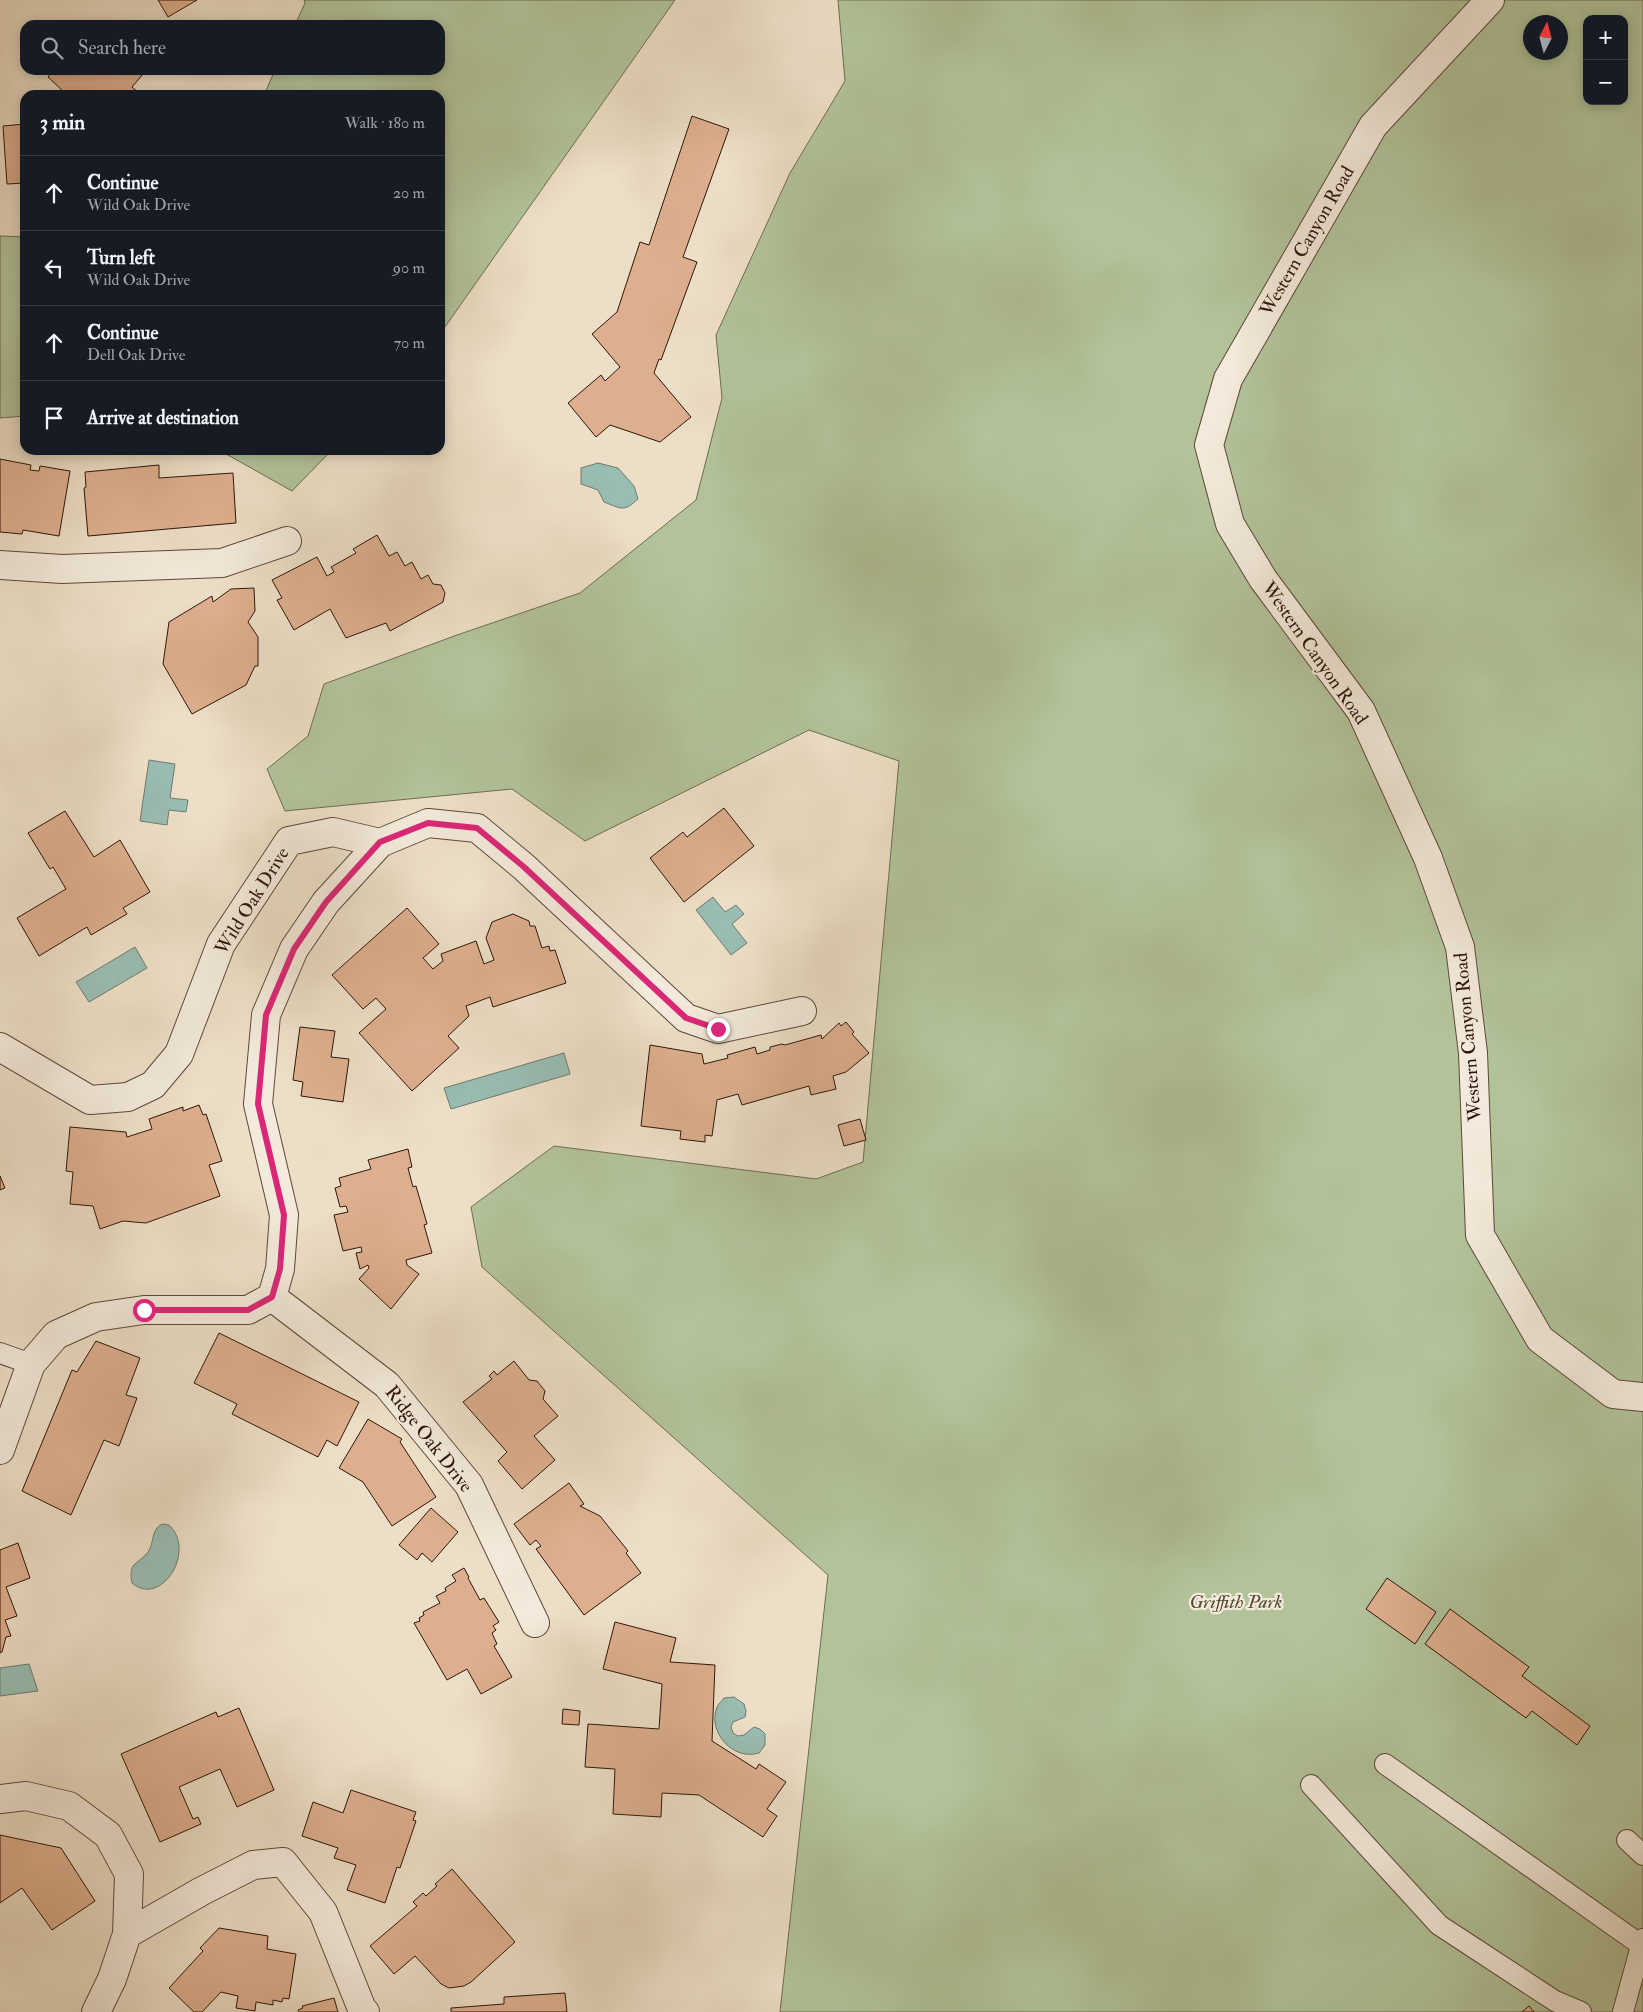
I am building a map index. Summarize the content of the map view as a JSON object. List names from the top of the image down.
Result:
{
  "streets": {
    "street": ["Western Canyon Road", "Wild Oak Drive", "Ridge Oak Drive"]
  },
  "parks": ["Griffith Park"],
  "north": "top",
  "page": {
    "map_buttons": ["+", "−"],
    "search": "Search here",
    "heading": ["3 min", "Walk · 180 m"],
    "list": [
      ["Continue", "Wild Oak Drive", "20 m"],
      ["Turn left", "Wild Oak Drive", "90 m"],
      ["Continue", "Dell Oak Drive", "70 m"],
      "Arrive at destination"
    ]
  }
}
